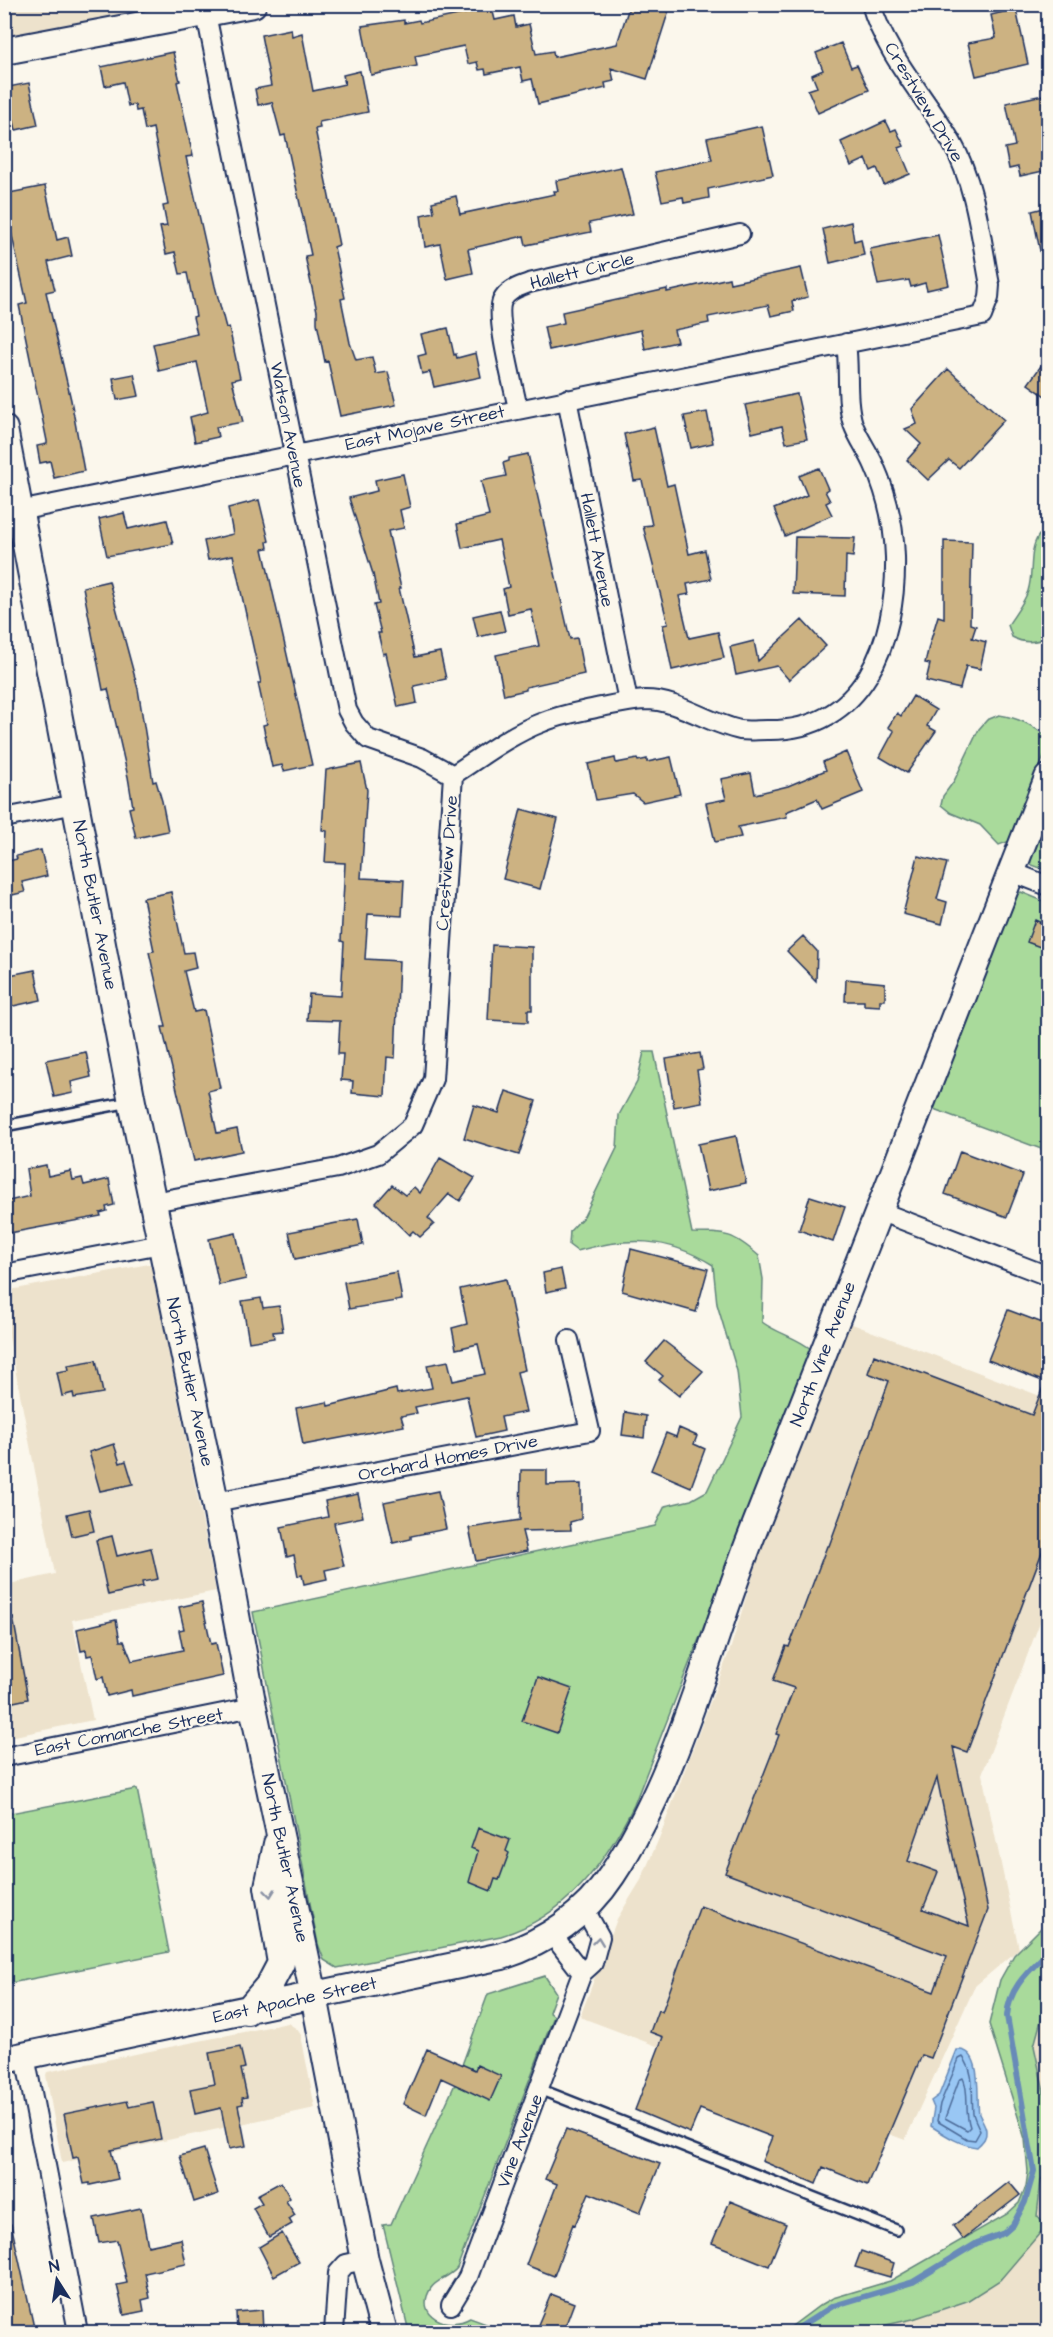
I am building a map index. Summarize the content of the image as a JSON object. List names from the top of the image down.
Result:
{
  "streets": {
    "main road": ["North Butler Avenue", "North Vine Avenue", "East Apache Street"],
    "street": [
      "Crestview Drive",
      "Hallett Circle",
      "Watson Avenue",
      "East Mojave Street",
      "Hallett Avenue",
      "Orchard Homes Drive",
      "East Comanche Street",
      "Vine Avenue"
    ]
  },
  "crossings": [
    ["Crestview Drive", "Watson Avenue"],
    ["Crestview Drive", "East Mojave Street"],
    ["Crestview Drive", "Hallett Avenue"],
    ["Crestview Drive", "North Butler Avenue"],
    ["Hallett Circle", "East Mojave Street"],
    ["Watson Avenue", "East Mojave Street"],
    ["East Mojave Street", "Hallett Avenue"],
    ["East Mojave Street", "North Butler Avenue"],
    ["North Butler Avenue", "Orchard Homes Drive"],
    ["North Butler Avenue", "East Comanche Street"],
    ["North Butler Avenue", "East Apache Street"],
    ["North Vine Avenue", "East Apache Street"],
    ["North Vine Avenue", "Vine Avenue"],
    ["East Apache Street", "Vine Avenue"]
  ],
  "north": "top"
}
